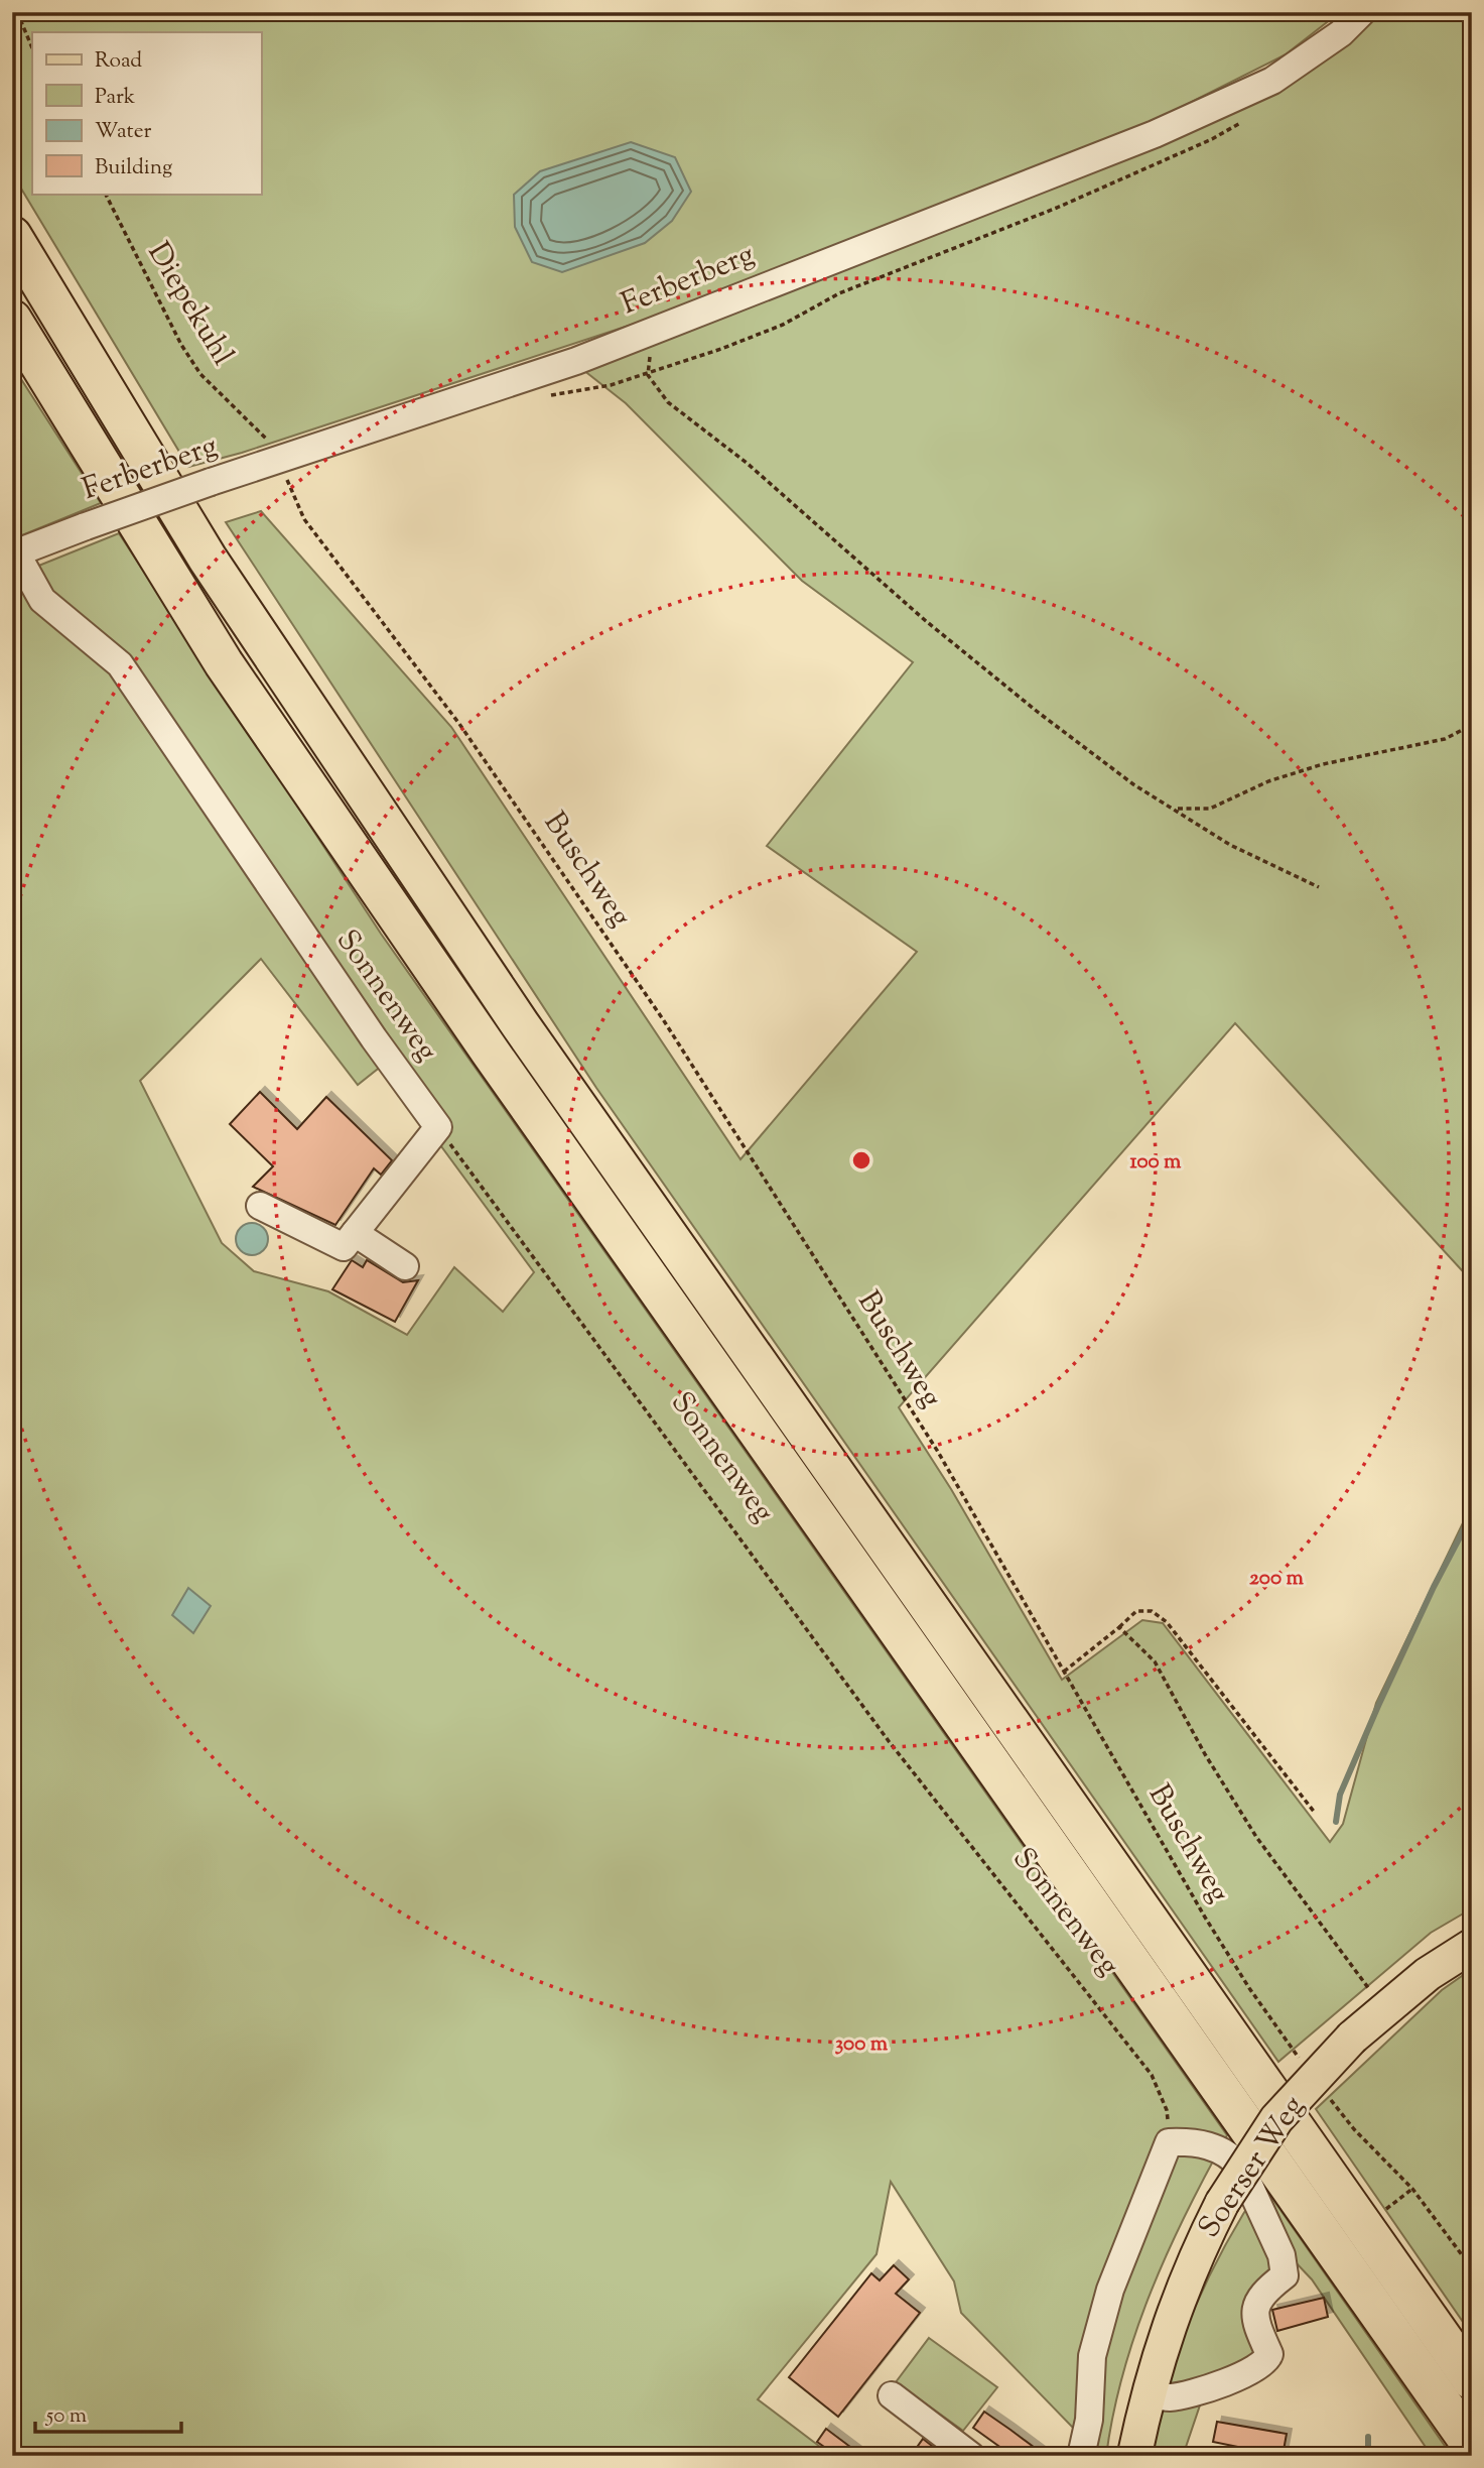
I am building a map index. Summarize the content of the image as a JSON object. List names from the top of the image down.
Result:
{
  "streets": {
    "main road": ["Soerser Weg"],
    "street": ["Ferberberg", "Sonnenweg"],
    "path": ["Diepekuhl", "Buschweg"]
  },
  "crossings": [
    ["Ferberberg", "Diepekuhl"],
    ["Ferberberg", "Buschweg"],
    ["Ferberberg", "Sonnenweg"],
    ["Diepekuhl", "Buschweg"]
  ],
  "legend": [
    "Road",
    "Park",
    "Water",
    "Building"
  ],
  "scale_bar": "50 m",
  "rings": ["100 m", "200 m", "300 m"]
}
